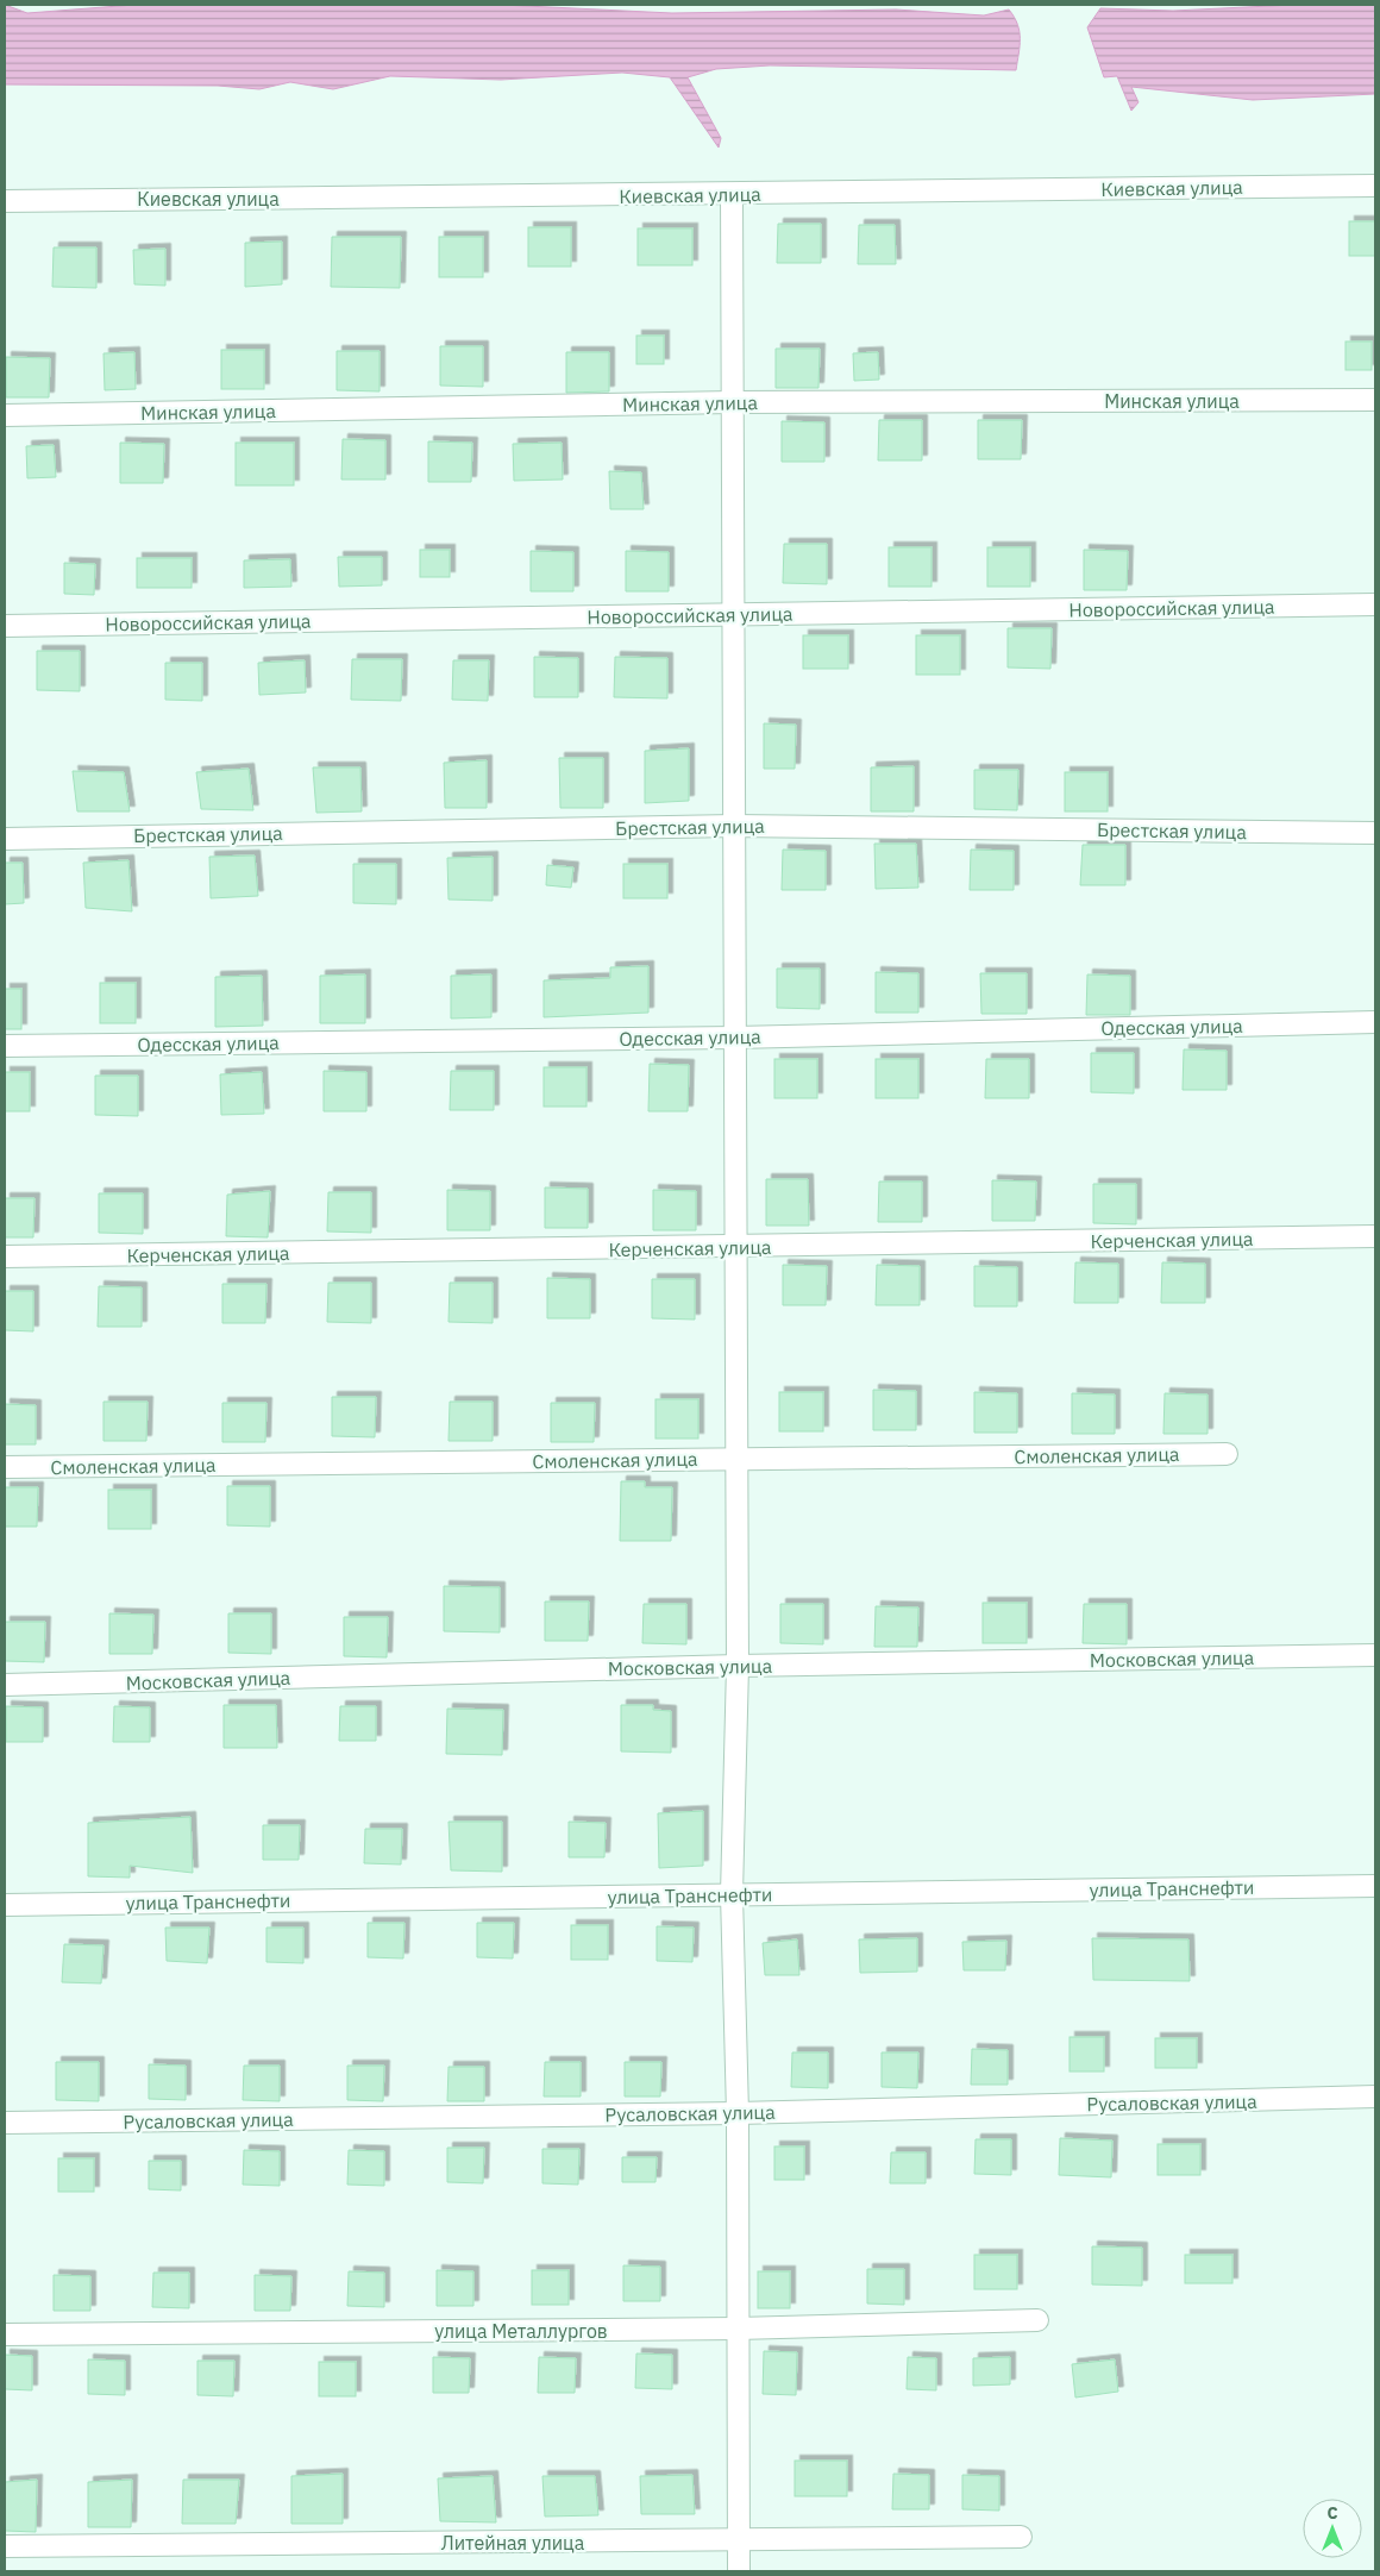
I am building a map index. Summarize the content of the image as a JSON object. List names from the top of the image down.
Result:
{
  "streets": {
    "street": [
      "Киевская улица",
      "Минская улица",
      "Новороссийская улица",
      "Брестская улица",
      "Одесская улица",
      "Керченская улица",
      "Смоленская улица",
      "Московская улица",
      "улица Транснефти",
      "Русаловская улица",
      "улица Металлургов",
      "Литейная улица"
    ]
  },
  "north": "top"
}
